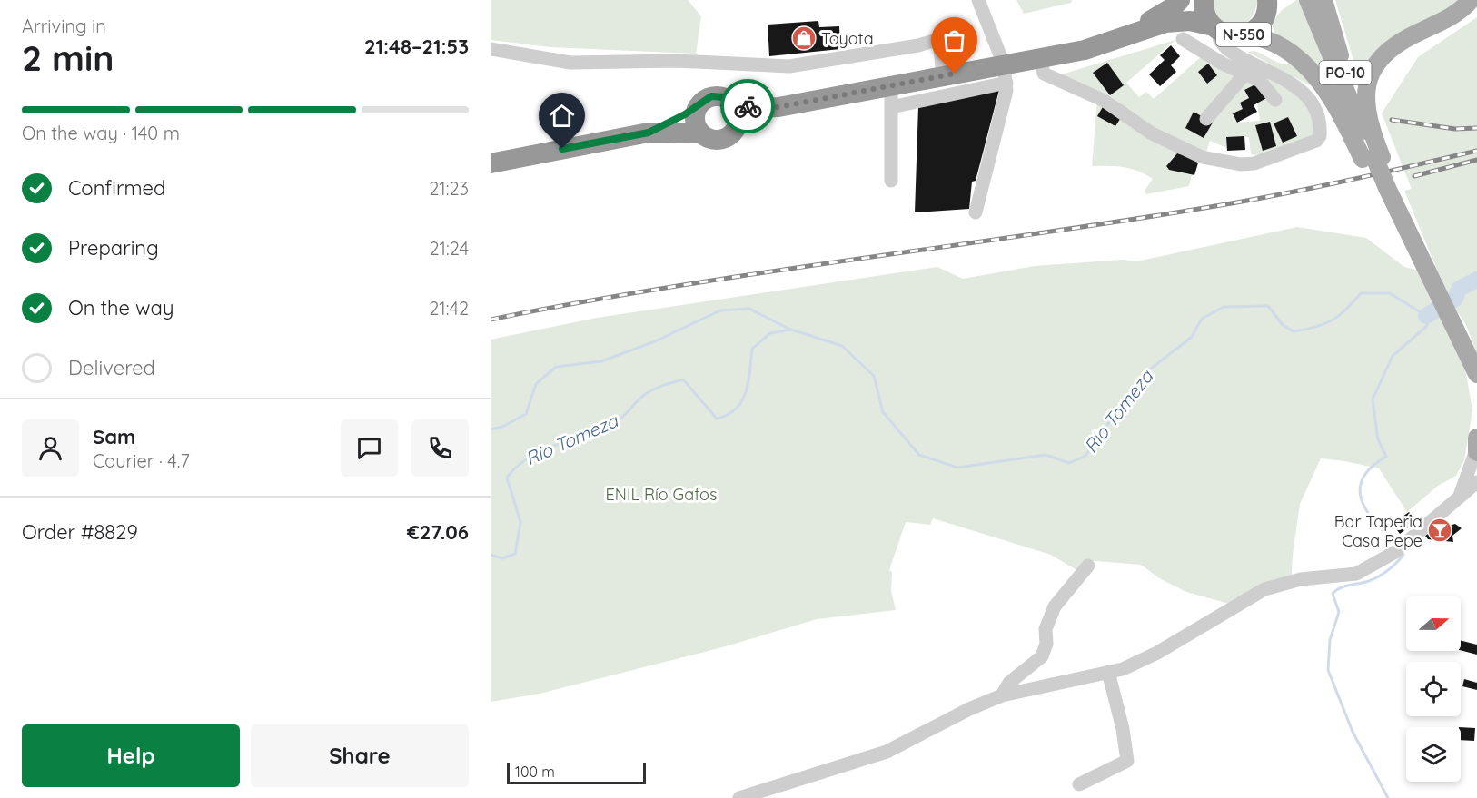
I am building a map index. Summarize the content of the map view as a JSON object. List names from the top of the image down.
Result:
{
  "streets": {
    "highway": ["N-550"],
    "main road": ["PO-10"]
  },
  "water": ["Río Tomeza"],
  "parks": ["ENIL Río Gafos"],
  "places": {
    "shop": ["Toyota"],
    "bar": ["Bar Taperia Casa Pepe"]
  },
  "scale_bar": "100 m",
  "north": "right",
  "page": {
    "heading": ["2 min", "Arriving in", "21:48–21:53"],
    "panel": [
      "Sam",
      "Courier · 4.7",
      "Order #8829",
      "€27.06"
    ],
    "bar": "On the way · 140 m",
    "list": [
      ["Confirmed", "21:23"],
      ["Preparing", "21:24"],
      ["On the way", "21:42"],
      "Delivered"
    ],
    "buttons": ["Help", "Share"],
    "scale": "100 m"
  }
}
